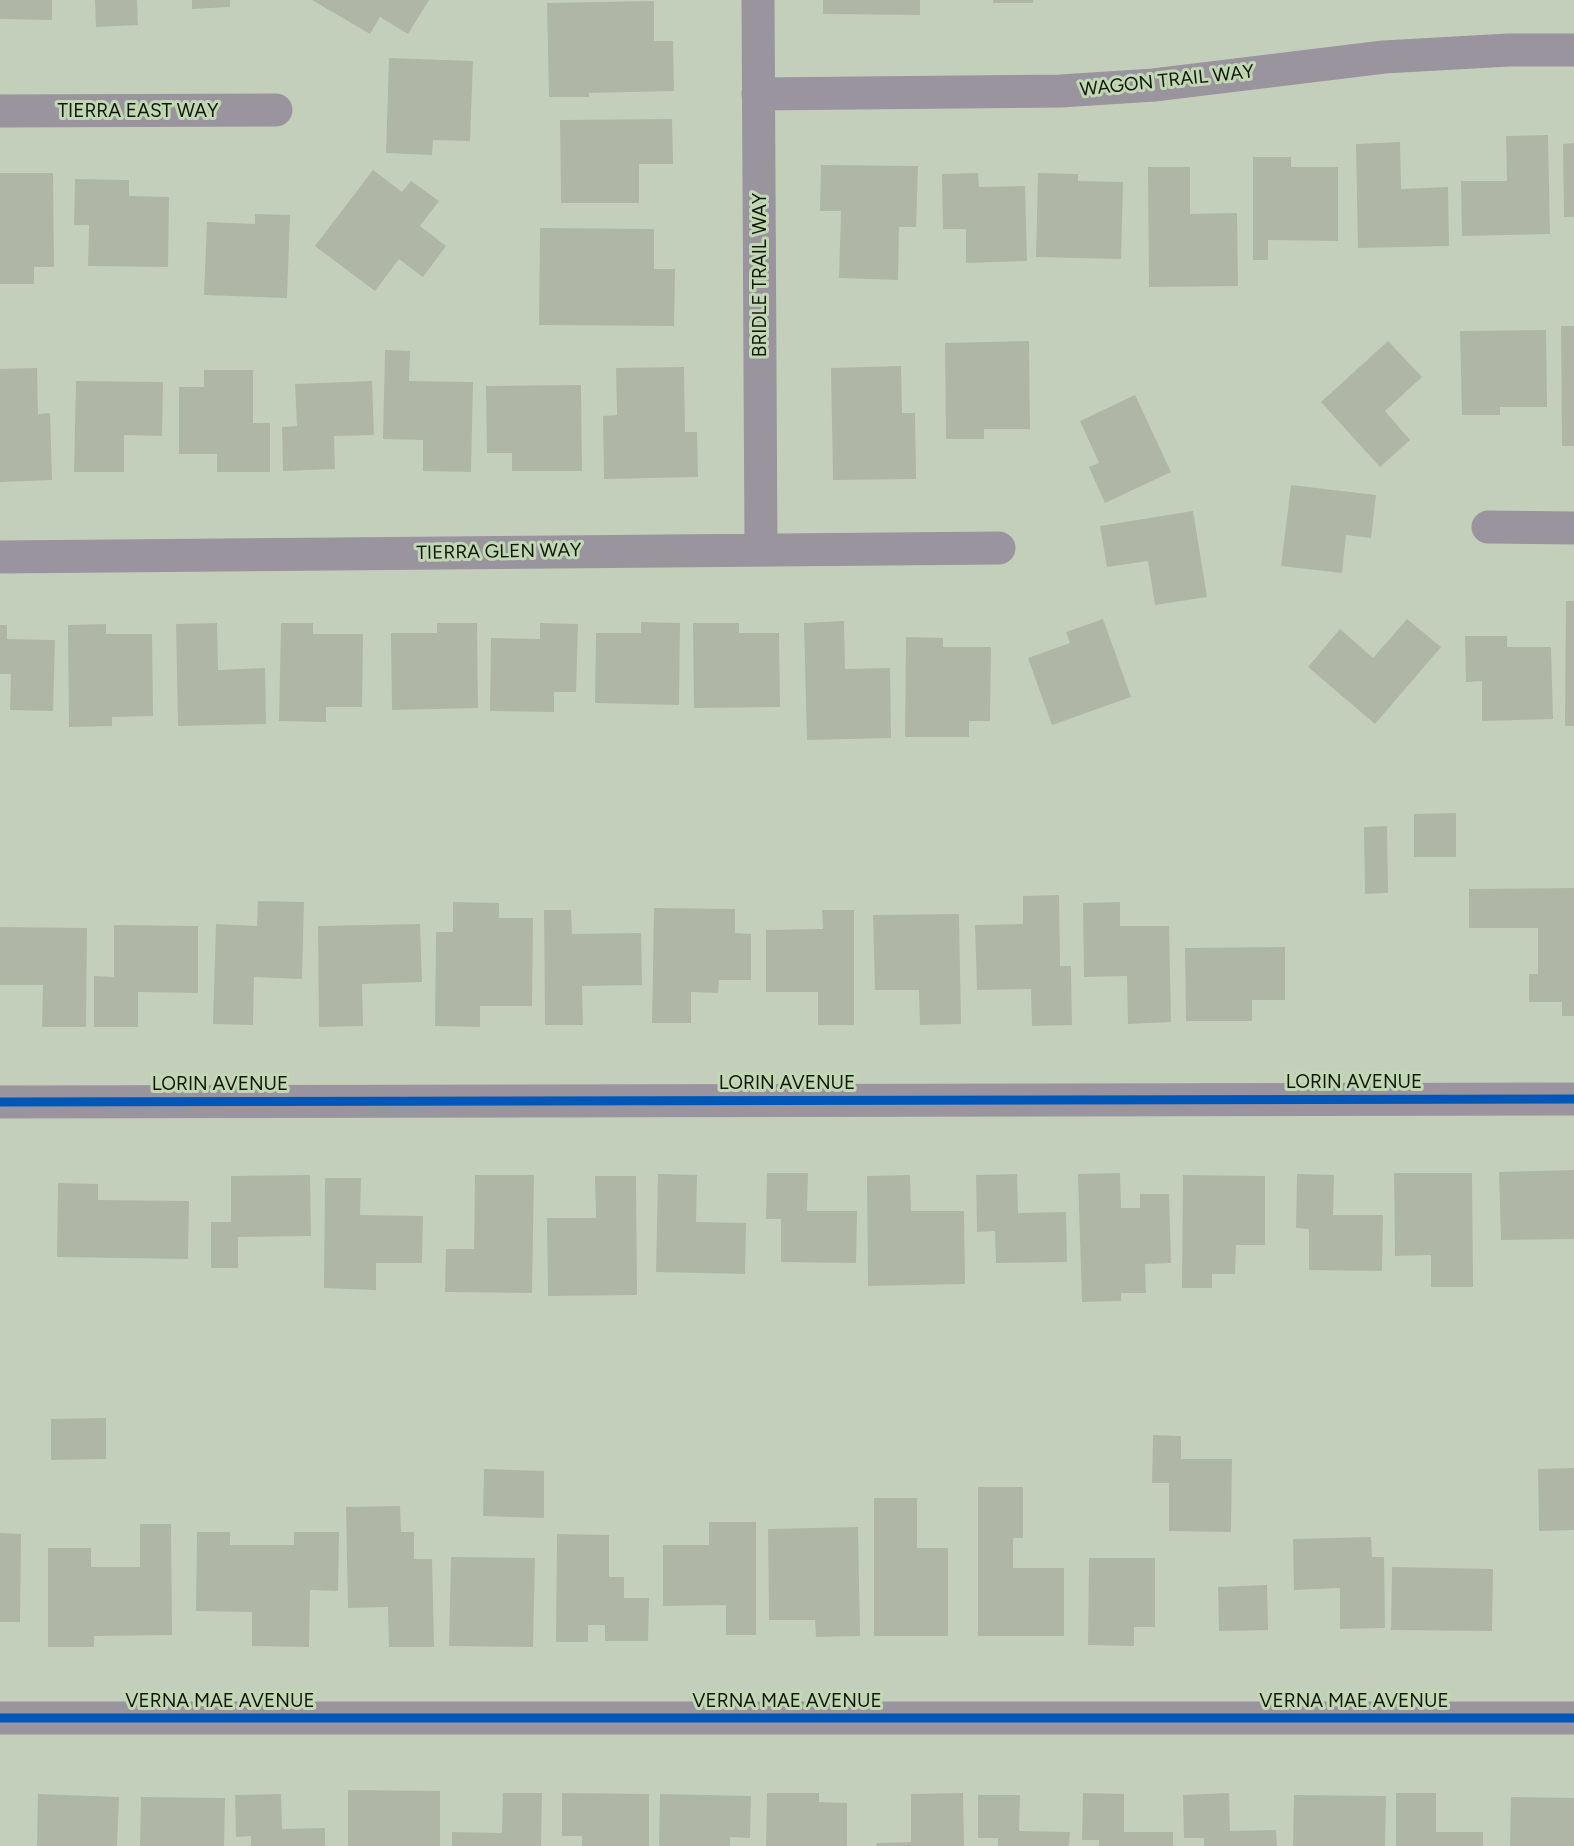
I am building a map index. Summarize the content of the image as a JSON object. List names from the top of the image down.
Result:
{
  "streets": {
    "street": [
      "WAGON TRAIL WAY",
      "TIERRA EAST WAY",
      "BRIDLE TRAIL WAY",
      "TIERRA GLEN WAY",
      "LORIN AVENUE",
      "VERNA MAE AVENUE"
    ]
  },
  "crossings": [
    ["WAGON TRAIL WAY", "BRIDLE TRAIL WAY"],
    ["BRIDLE TRAIL WAY", "TIERRA GLEN WAY"]
  ]
}
